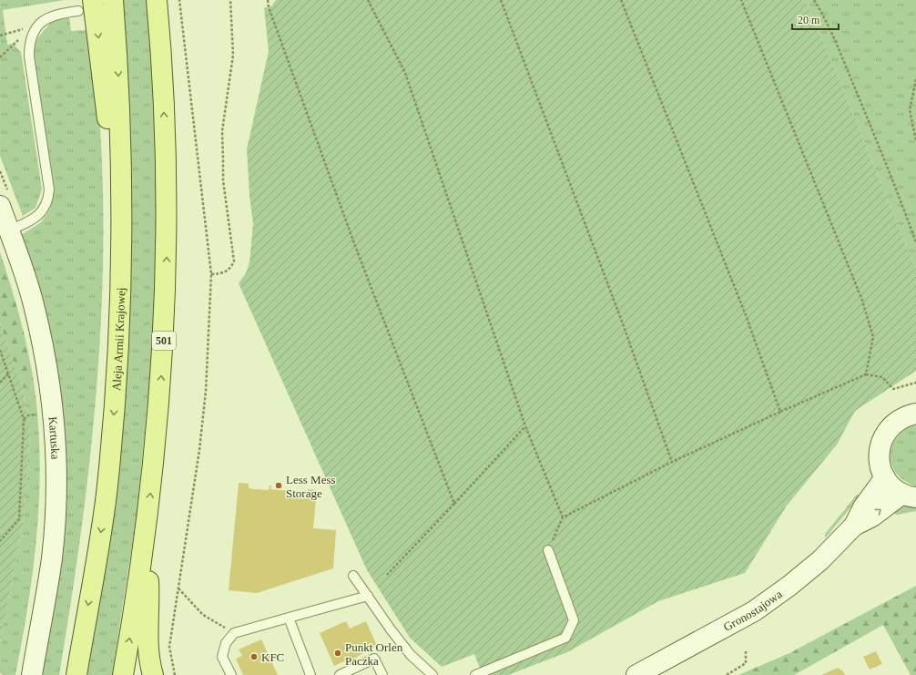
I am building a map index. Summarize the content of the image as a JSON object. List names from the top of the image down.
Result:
{
  "streets": {
    "main road": ["Aleja Armii Krajowej", "501"],
    "street": ["Kartuska", "Gronostajowa"]
  },
  "places": ["Less Mess Storage", "Punkt Orlen Paczka", "KFC"],
  "scale_bar": "20 m"
}
